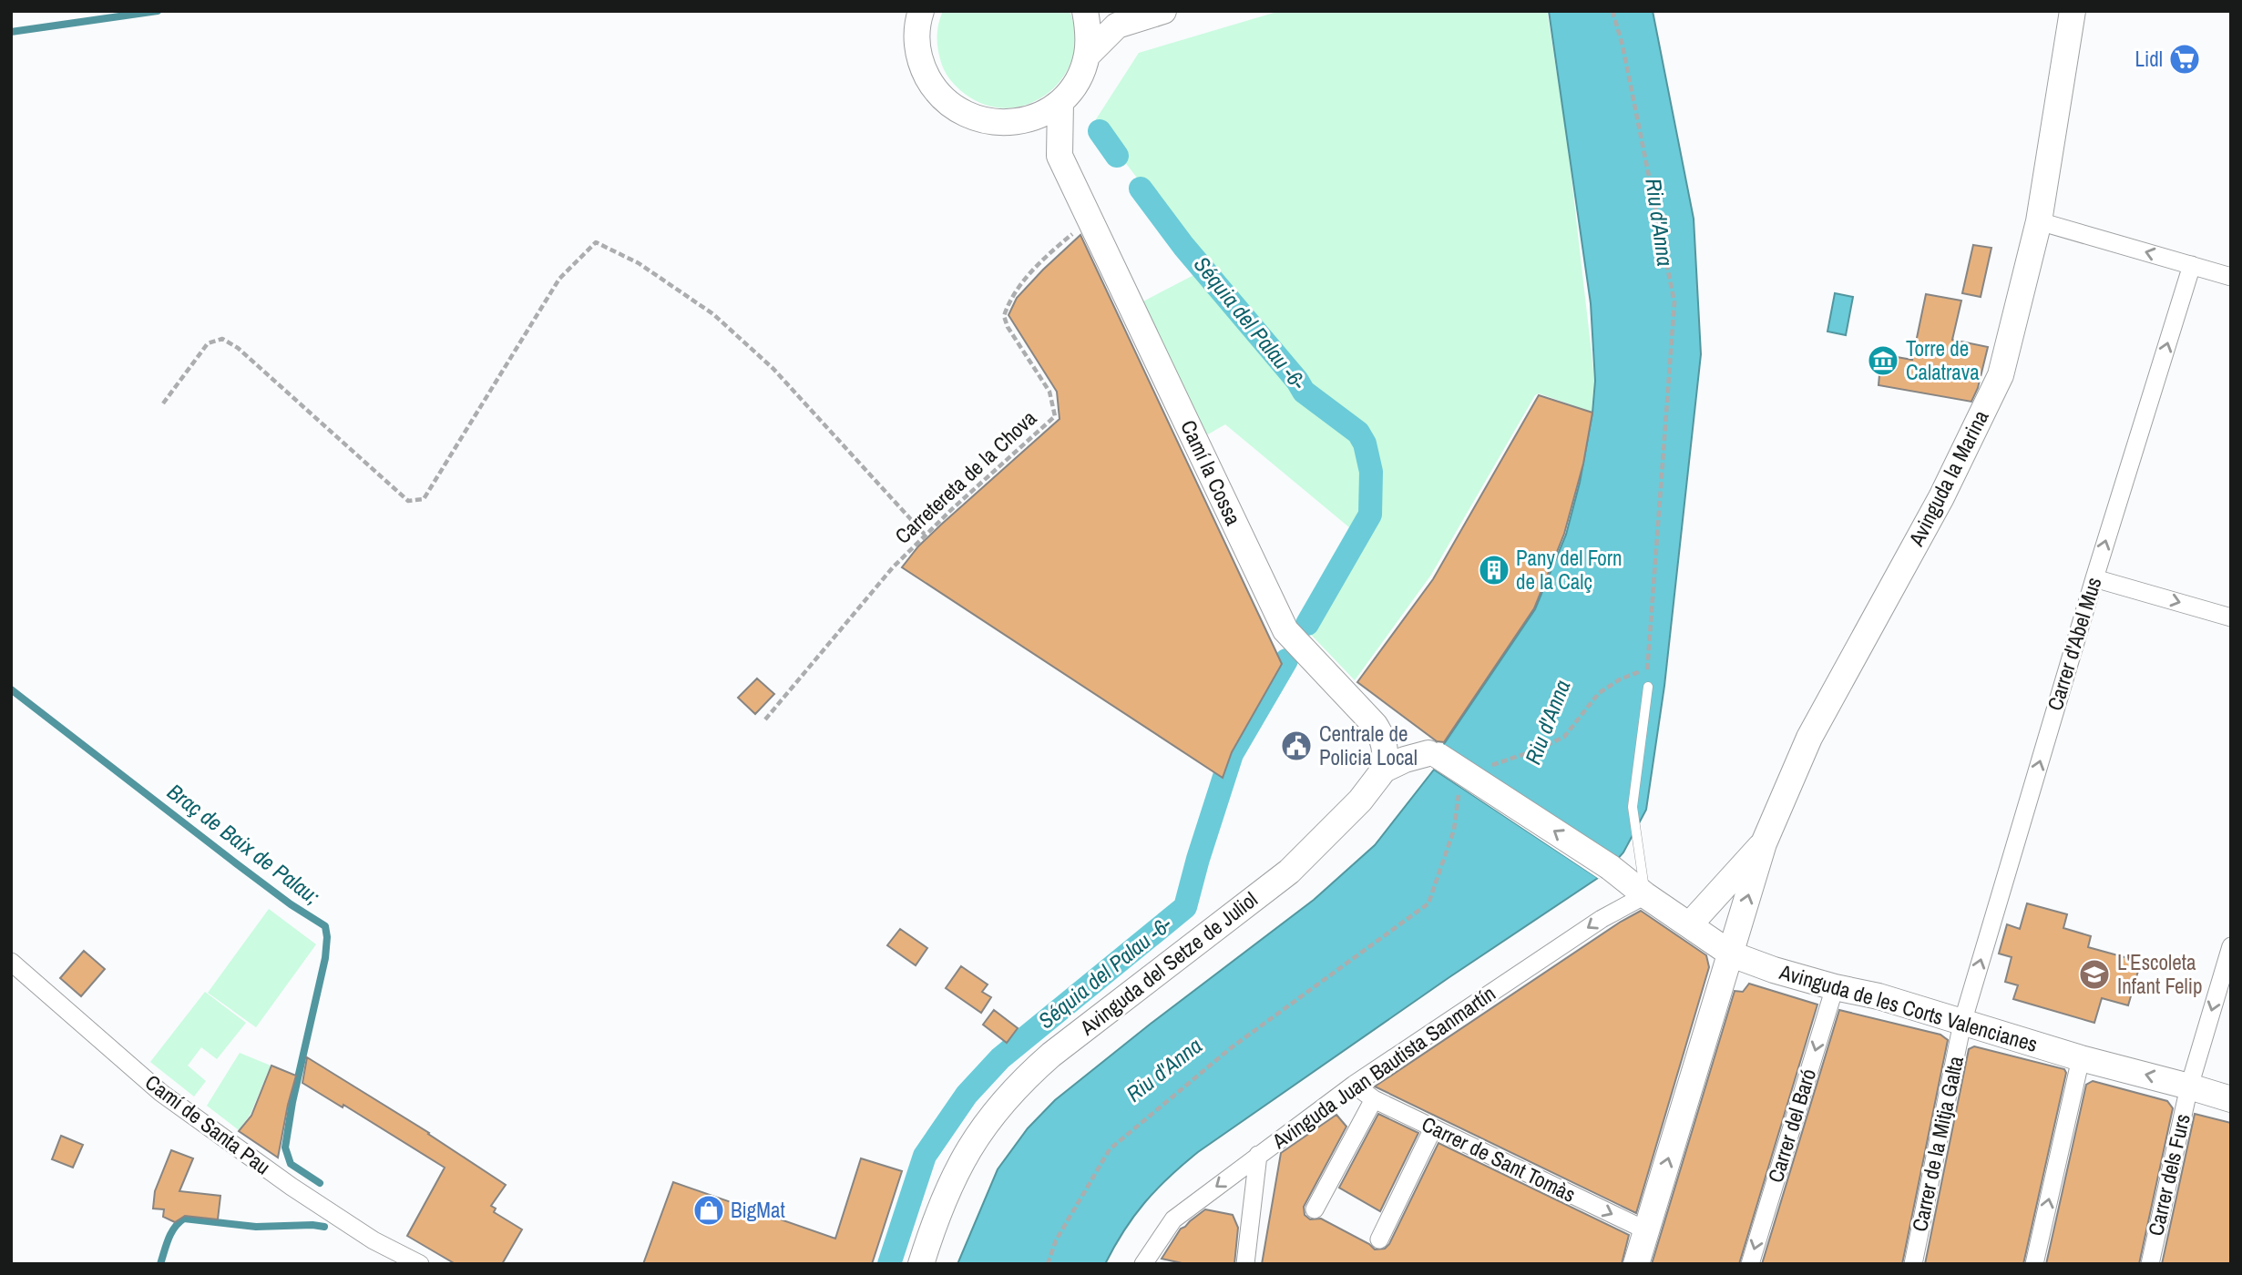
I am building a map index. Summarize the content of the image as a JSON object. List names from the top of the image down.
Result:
{
  "streets": {
    "street": [
      "Camí la Cossa",
      "Avinguda la Marina",
      "Carrer d'Abel Mus",
      "Avinguda del Setze de Juliol",
      "Avinguda de les Corts Valencianes",
      "Avinguda Juan Bautista Sanmartín",
      "Camí de Santa Pau",
      "Carrer del Baró",
      "Carrer de la Mitja Galta",
      "Carrer de Sant Tomàs",
      "Carrer dels Furs"
    ],
    "path": ["Carretereta de la Chova"]
  },
  "crossings": [
    ["Camí la Cossa", "Carretereta de la Chova"],
    ["Camí la Cossa", "Avinguda del Setze de Juliol"],
    ["Carrer d'Abel Mus", "Avinguda de les Corts Valencianes"],
    ["Carrer d'Abel Mus", "Carrer de la Mitja Galta"],
    ["Avinguda de les Corts Valencianes", "Avinguda Juan Bautista Sanmartín"],
    ["Avinguda de les Corts Valencianes", "Carrer del Baró"],
    ["Avinguda de les Corts Valencianes", "Carrer de la Mitja Galta"],
    ["Avinguda de les Corts Valencianes", "Carrer dels Furs"],
    ["Avinguda Juan Bautista Sanmartín", "Carrer de Sant Tomàs"]
  ],
  "one_way": [
    "Carrer d'Abel Mus",
    "Avinguda de les Corts Valencianes",
    "Avinguda Juan Bautista Sanmartín",
    "Carrer de Sant Tomàs",
    "Carrer dels Furs"
  ],
  "water": ["Riu d'Anna", "Séquia del Palau -6-", "Braç de Baix de Palau;"],
  "places": {
    "supermarket": ["Lidl"],
    "museum": ["Torre de Calatrava"],
    "building": ["Pany del Forn de la Calç"],
    "public building": ["Centrale de Policia Local"],
    "school or university": ["L'Escoleta Infant Felip"],
    "shop": ["BigMat"]
  }
}
